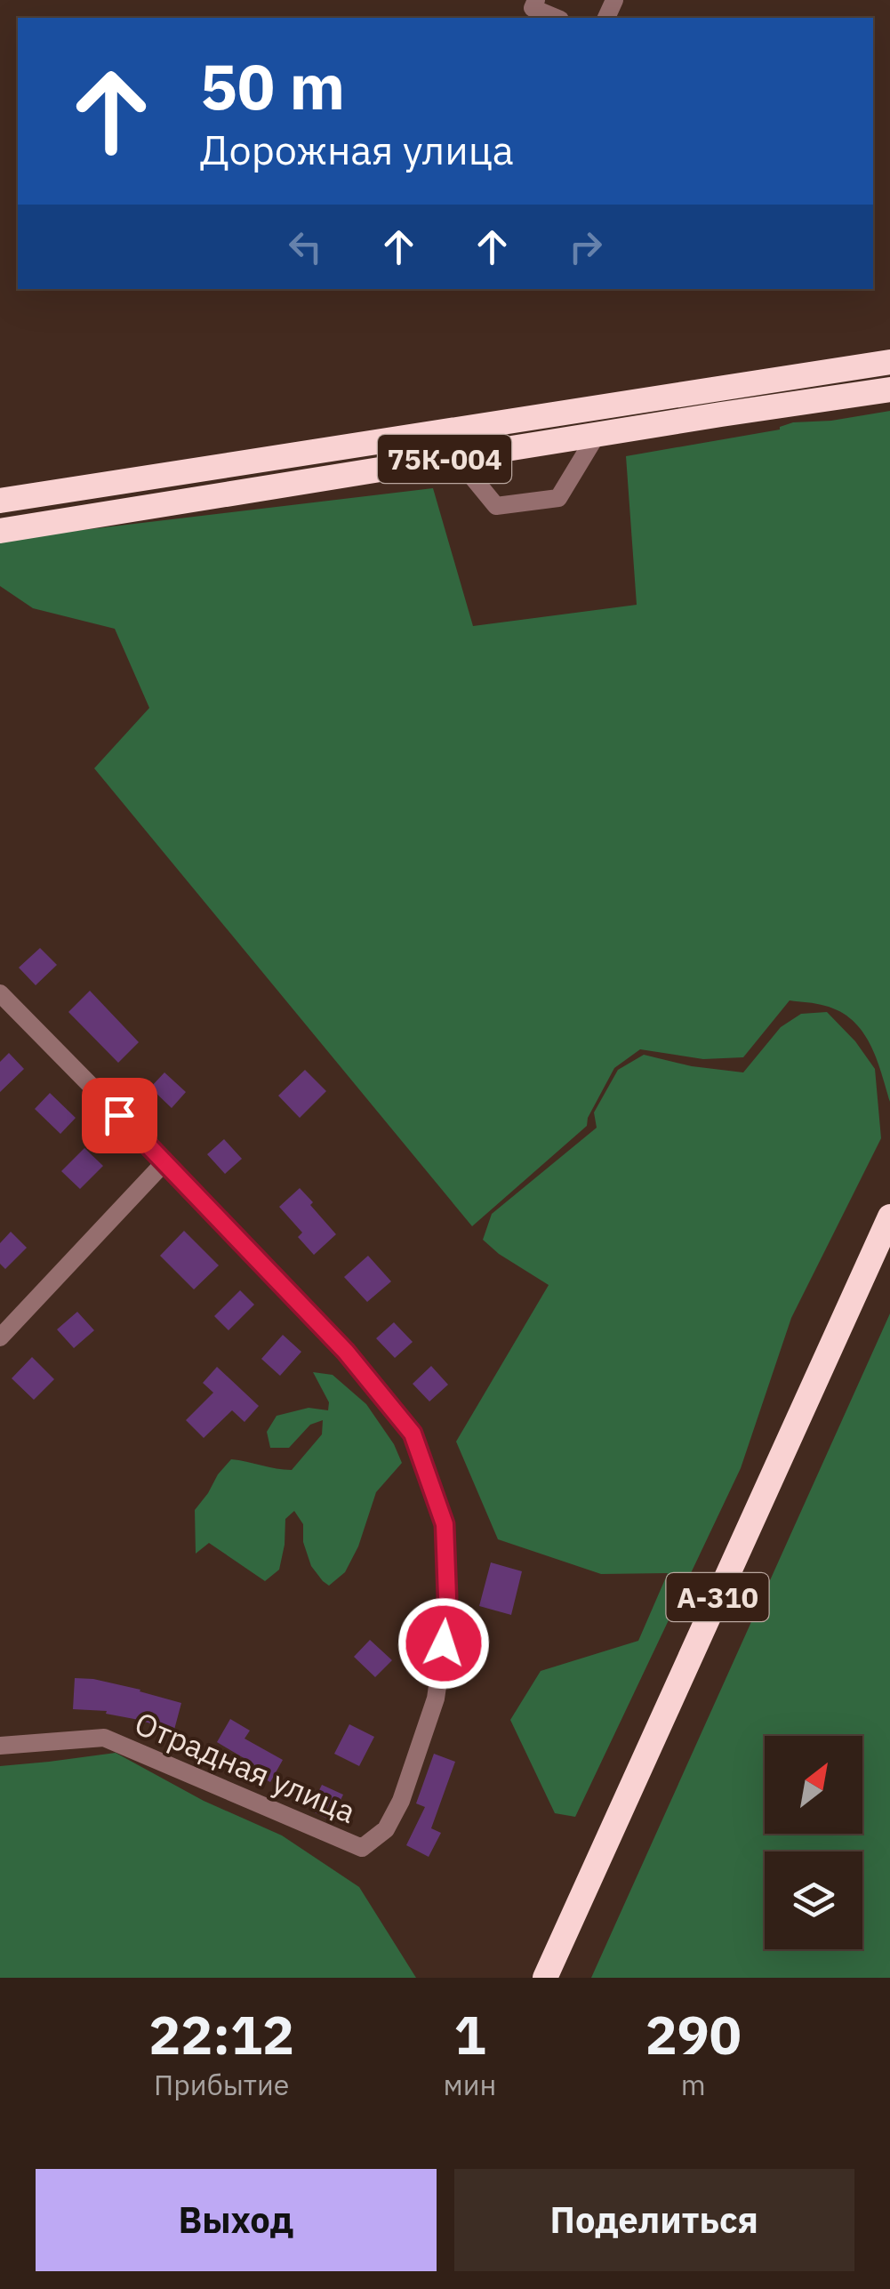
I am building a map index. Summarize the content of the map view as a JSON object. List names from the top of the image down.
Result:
{
  "streets": {
    "highway": ["75К-004", "А-310"],
    "street": ["Отрадная улица"]
  },
  "north": "top right",
  "page": {
    "turn": ["50 m", "Дорожная улица"],
    "eta": [
      "22:12",
      "Прибытие",
      "1",
      "мин",
      "290",
      "m"
    ],
    "buttons": ["Выход", "Поделиться"]
  }
}
